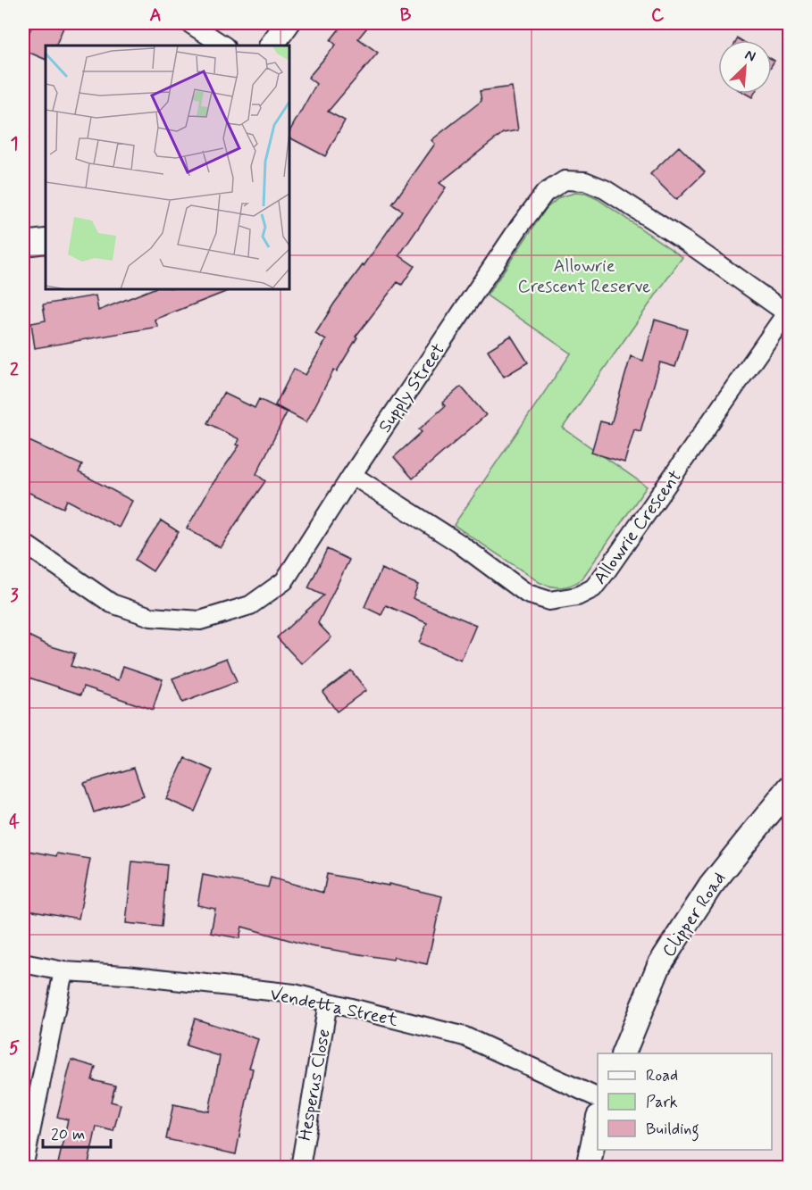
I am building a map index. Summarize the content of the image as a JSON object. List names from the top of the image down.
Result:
{
  "streets": {
    "street": [
      "Supply Street",
      "Allowrie Crescent",
      "Clipper Road",
      "Vendetta Street",
      "Hesperus Close"
    ]
  },
  "crossings": [
    ["Supply Street", "Allowrie Crescent"],
    ["Vendetta Street", "Hesperus Close"]
  ],
  "parks": ["Allowrie Crescent Reserve"],
  "legend": ["Road", "Park", "Building"],
  "scale_bar": "20 m",
  "north": "top right",
  "grid": {
    "columns": ["A", "B", "C"],
    "rows": [
      "1",
      "2",
      "3",
      "4",
      "5"
    ]
  }
}
